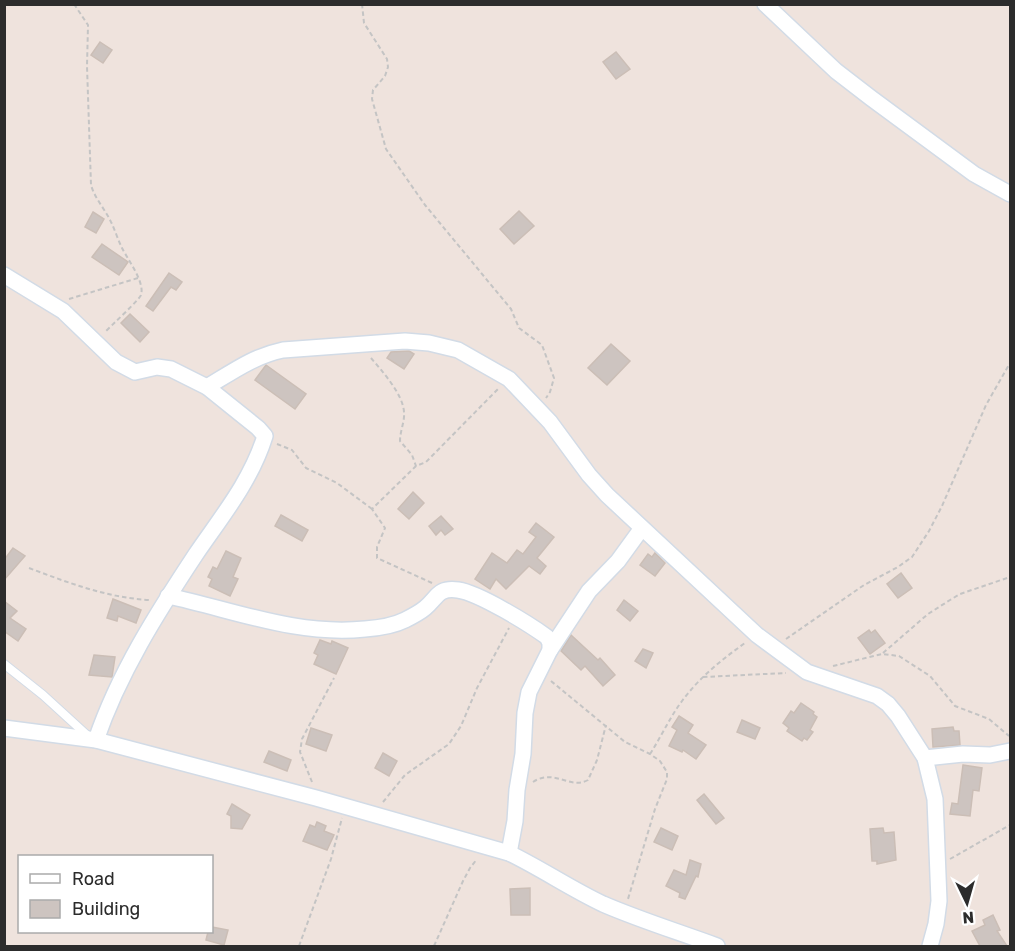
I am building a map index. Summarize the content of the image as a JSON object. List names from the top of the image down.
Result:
{
  "legend": ["Road", "Building"],
  "north": "bottom"
}
